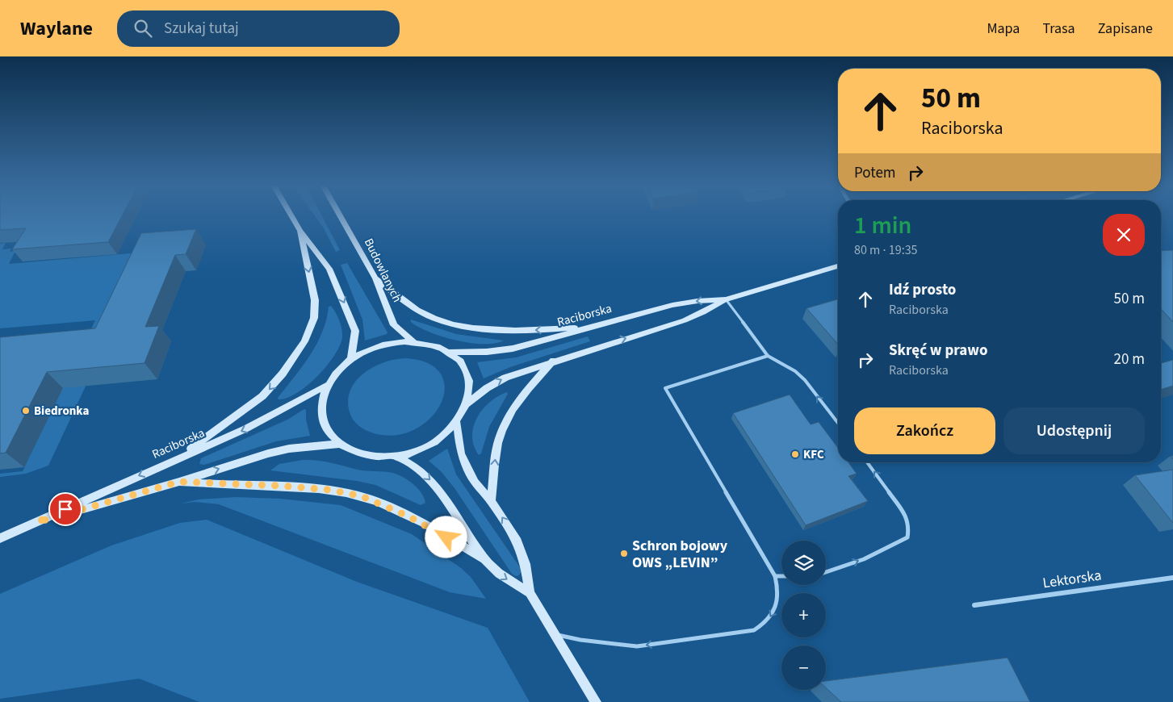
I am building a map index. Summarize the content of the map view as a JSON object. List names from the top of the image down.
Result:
{
  "streets": {
    "main road": ["Budowlanych", "Raciborska"],
    "street": ["Lektorska"]
  },
  "crossings": [
    ["Budowlanych", "Raciborska"]
  ],
  "places": ["Biedronka", "KFC", "Schron bojowy OWS „LEVIN”"],
  "page": {
    "header": "Waylane",
    "search": "Szukaj tutaj",
    "nav": ["Mapa", "Trasa", "Zapisane"],
    "turn": ["50 m", "Raciborska"],
    "then": "Potem",
    "heading": ["1 min", "80 m · 19:35"],
    "list": [
      {
        "name": "Idź prosto",
        "note": "Raciborska",
        "value": "50 m"
      },
      {
        "name": "Skręć w prawo",
        "note": "Raciborska",
        "value": "20 m"
      }
    ],
    "buttons": ["Zakończ", "Udostępnij"],
    "map_buttons": ["+", "−"]
  }
}
